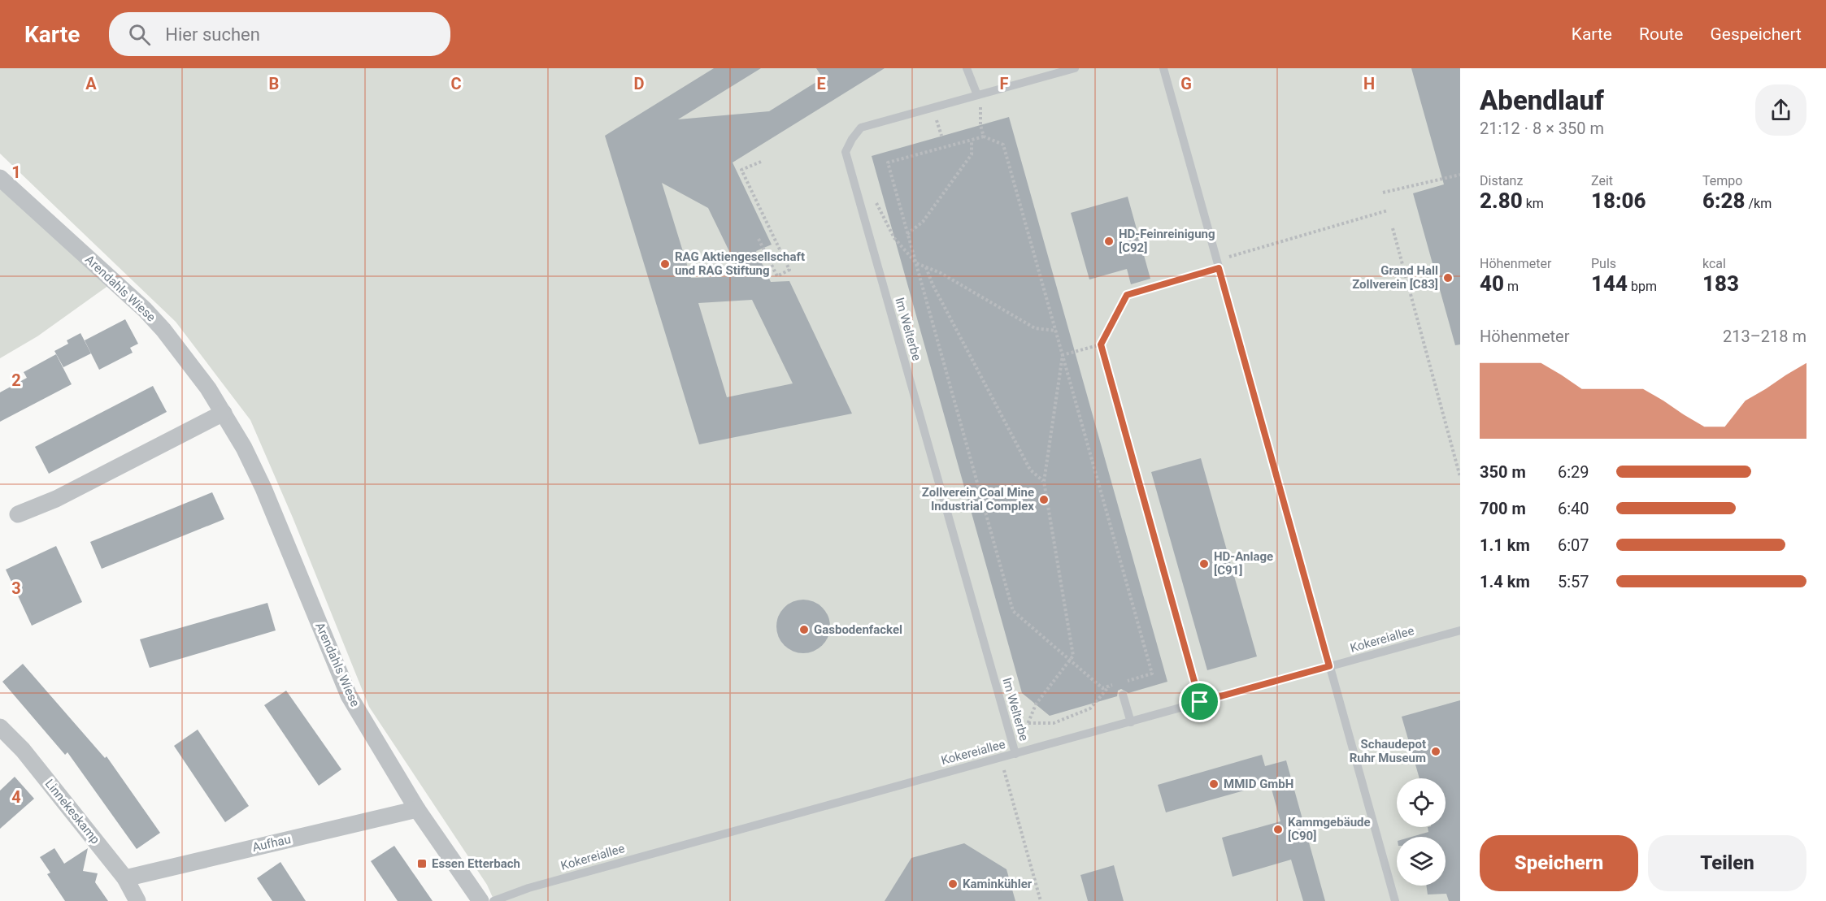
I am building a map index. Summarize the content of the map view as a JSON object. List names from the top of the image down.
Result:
{
  "streets": {
    "street": ["Arendahls Wiese", "Linnekeskamp", "Aufhau"],
    "lane": ["Im Welterbe", "Kokereiallee"]
  },
  "crossings": [
    ["Arendahls Wiese", "Aufhau"],
    ["Im Welterbe", "Kokereiallee"],
    ["Linnekeskamp", "Aufhau"]
  ],
  "places": {
    "other": [
      "HD-Feinreinigung [C92]",
      "RAG Aktiengesellschaft und RAG Stiftung",
      "Grand Hall Zollverein [C83]",
      "Zollverein Coal Mine Industrial Complex",
      "HD-Anlage [C91]",
      "Gasbodenfackel",
      "Schaudepot Ruhr Museum",
      "MMID GmbH",
      "Kammgebäude [C90]",
      "Kaminkühler"
    ],
    "transit": ["Essen Etterbach"]
  },
  "page": {
    "header": "Karte",
    "search": "Hier suchen",
    "nav": ["Karte", "Route", "Gespeichert"],
    "heading": ["Abendlauf", "21:12 · 8 × 350 m"],
    "stats": [
      ["Distanz", "2.80 km"],
      ["Zeit", "18:06"],
      ["Tempo", "6:28 /km"],
      ["Höhenmeter", "40 m"],
      ["Puls", "144 bpm"],
      ["kcal", "183"]
    ],
    "chart": ["Höhenmeter", "213–218 m"],
    "list": [
      {
        "name": "350 m",
        "note": "6:29"
      },
      {
        "name": "700 m",
        "note": "6:40"
      },
      {
        "name": "1.1 km",
        "note": "6:07"
      },
      {
        "name": "1.4 km",
        "note": "5:57"
      }
    ],
    "buttons": ["Speichern", "Teilen"]
  },
  "grid": {
    "columns": [
      "A",
      "B",
      "C",
      "D",
      "E",
      "F",
      "G",
      "H"
    ],
    "rows": [
      "1",
      "2",
      "3",
      "4"
    ]
  }
}
